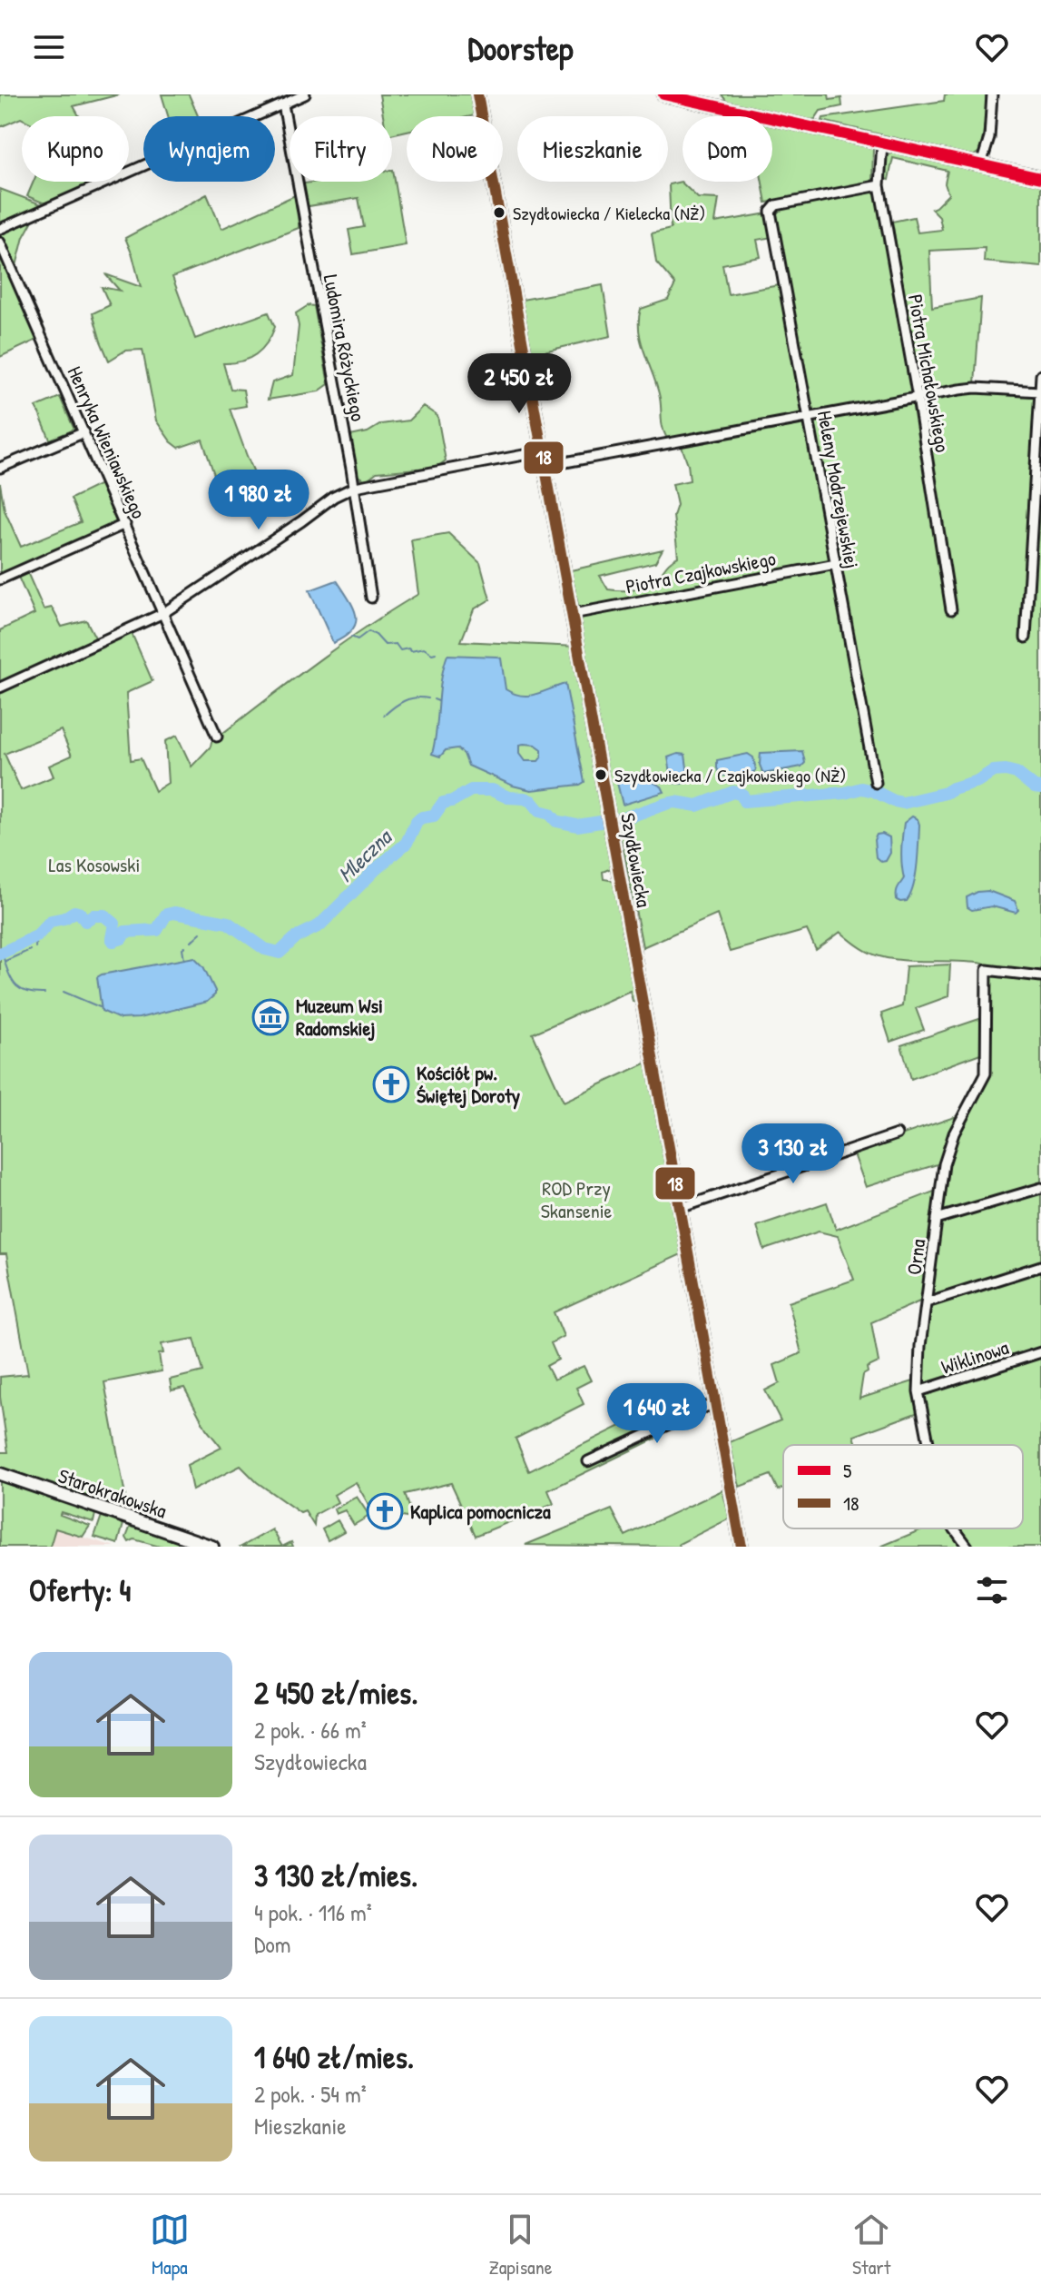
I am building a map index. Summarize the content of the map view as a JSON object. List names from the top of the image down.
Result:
{
  "streets": {
    "street": [
      "Ludomira Różyckiego",
      "Piotra Michałowskiego",
      "Henryka Wieniawskiego",
      "Heleny Modrzejewskiej",
      "Piotra Czajkowskiego",
      "Szydłowiecka",
      "Orna",
      "Wiklinowa",
      "Starokrakowska"
    ]
  },
  "crossings": [
    ["Piotra Michałowskiego", "Heleny Modrzejewskiej"],
    ["Heleny Modrzejewskiej", "Piotra Czajkowskiego"],
    ["Piotra Czajkowskiego", "Szydłowiecka"],
    ["Orna", "Wiklinowa"]
  ],
  "water": ["Mleczna"],
  "parks": ["Las Kosowski", "ROD Przy Skansenie"],
  "places": {
    "other": ["Szydłowiecka / Kielecka (NŻ)", "Szydłowiecka / Czajkowskiego (NŻ)"],
    "museum": ["Muzeum Wsi Radomskiej"],
    "church": ["Kościół pw. Świętej Doroty", "Kaplica pomocnicza"]
  },
  "lines": ["transit line 5", "transit line 18"],
  "legend": ["5", "18"],
  "page": {
    "header": "Doorstep",
    "chip": [
      "Kupno",
      "Wynajem",
      "Filtry",
      "Nowe",
      "Mieszkanie",
      "Dom"
    ],
    "price": [
      "2 450 zł",
      "1 980 zł",
      "3 130 zł",
      "1 640 zł"
    ],
    "heading": "Oferty: 4",
    "list": [
      {
        "name": "2 450 zł/mies.",
        "note": "2 pok. · 66 m² · Szydłowiecka"
      },
      {
        "name": "3 130 zł/mies.",
        "note": "4 pok. · 116 m² · Dom"
      },
      {
        "name": "1 640 zł/mies.",
        "note": "2 pok. · 54 m² · Mieszkanie"
      }
    ],
    "tabs": ["Mapa", "Zapisane", "Start"]
  }
}
